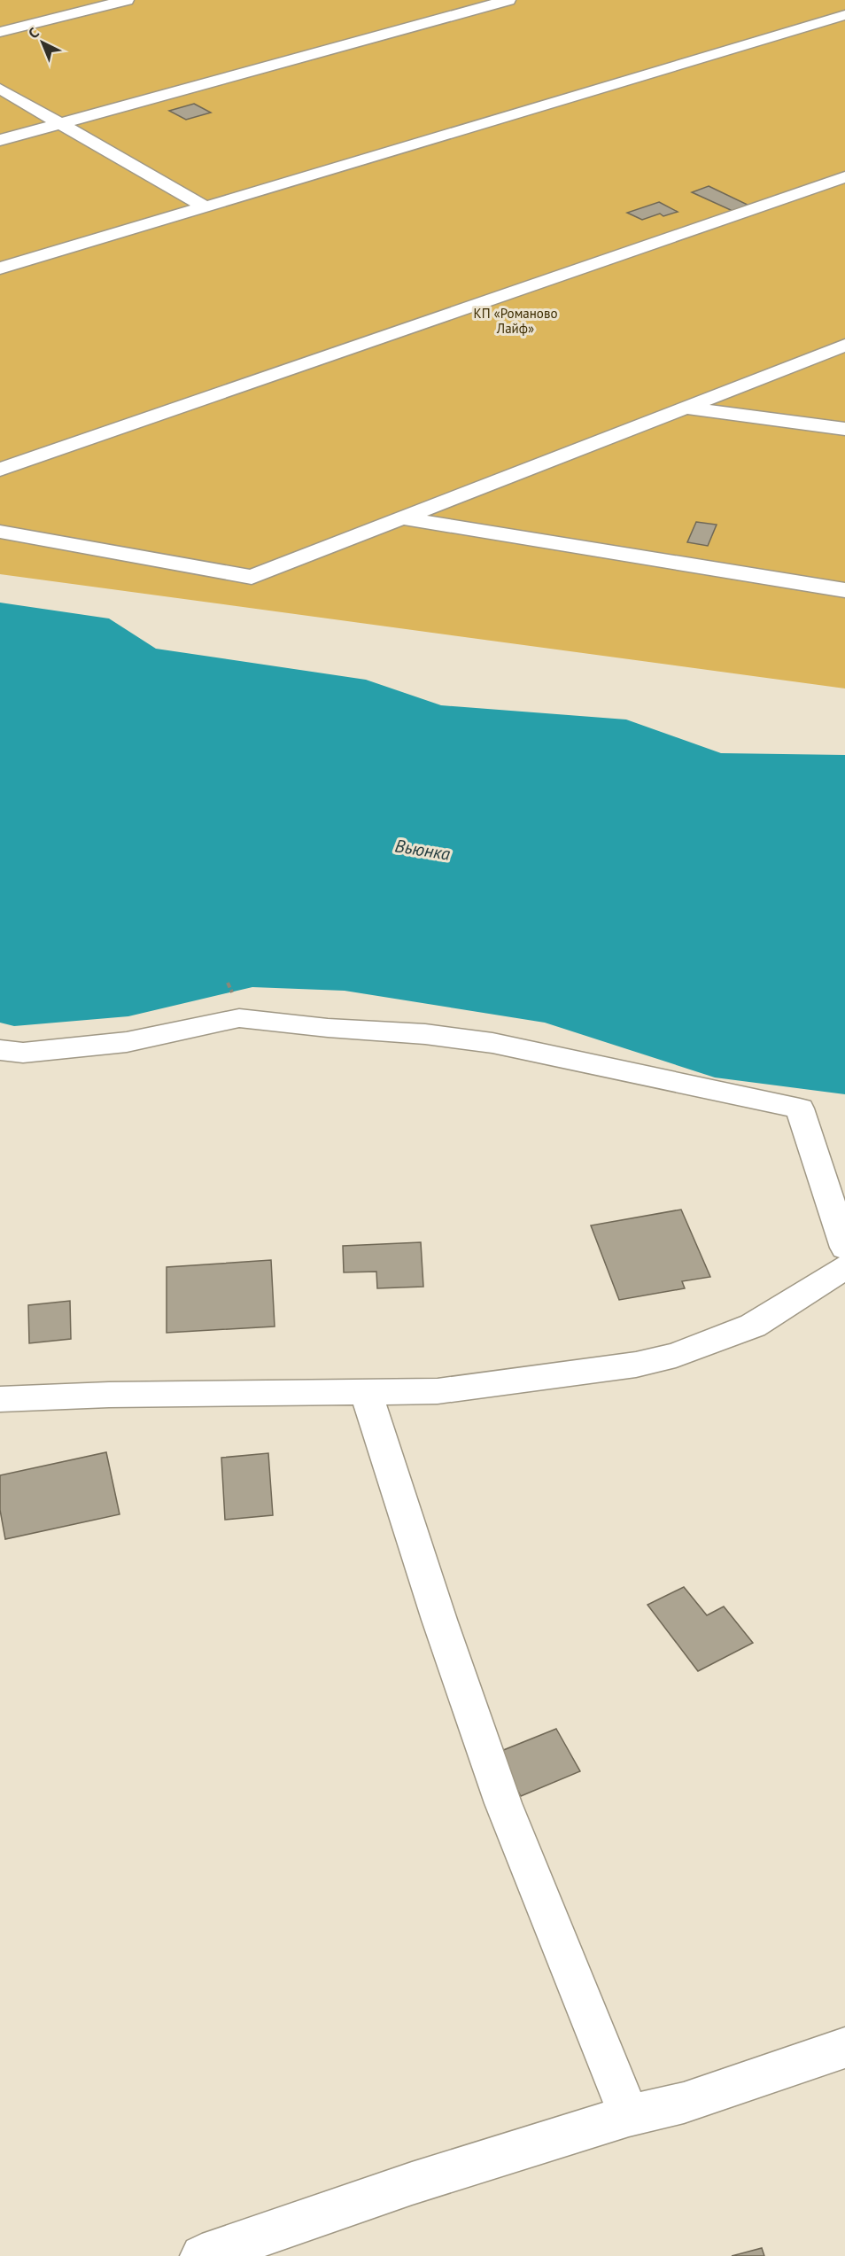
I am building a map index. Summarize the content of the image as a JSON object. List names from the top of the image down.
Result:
{
  "water": ["Вьюнка"],
  "parks": ["КП «Романово Лайф»"],
  "north": "top left"
}
